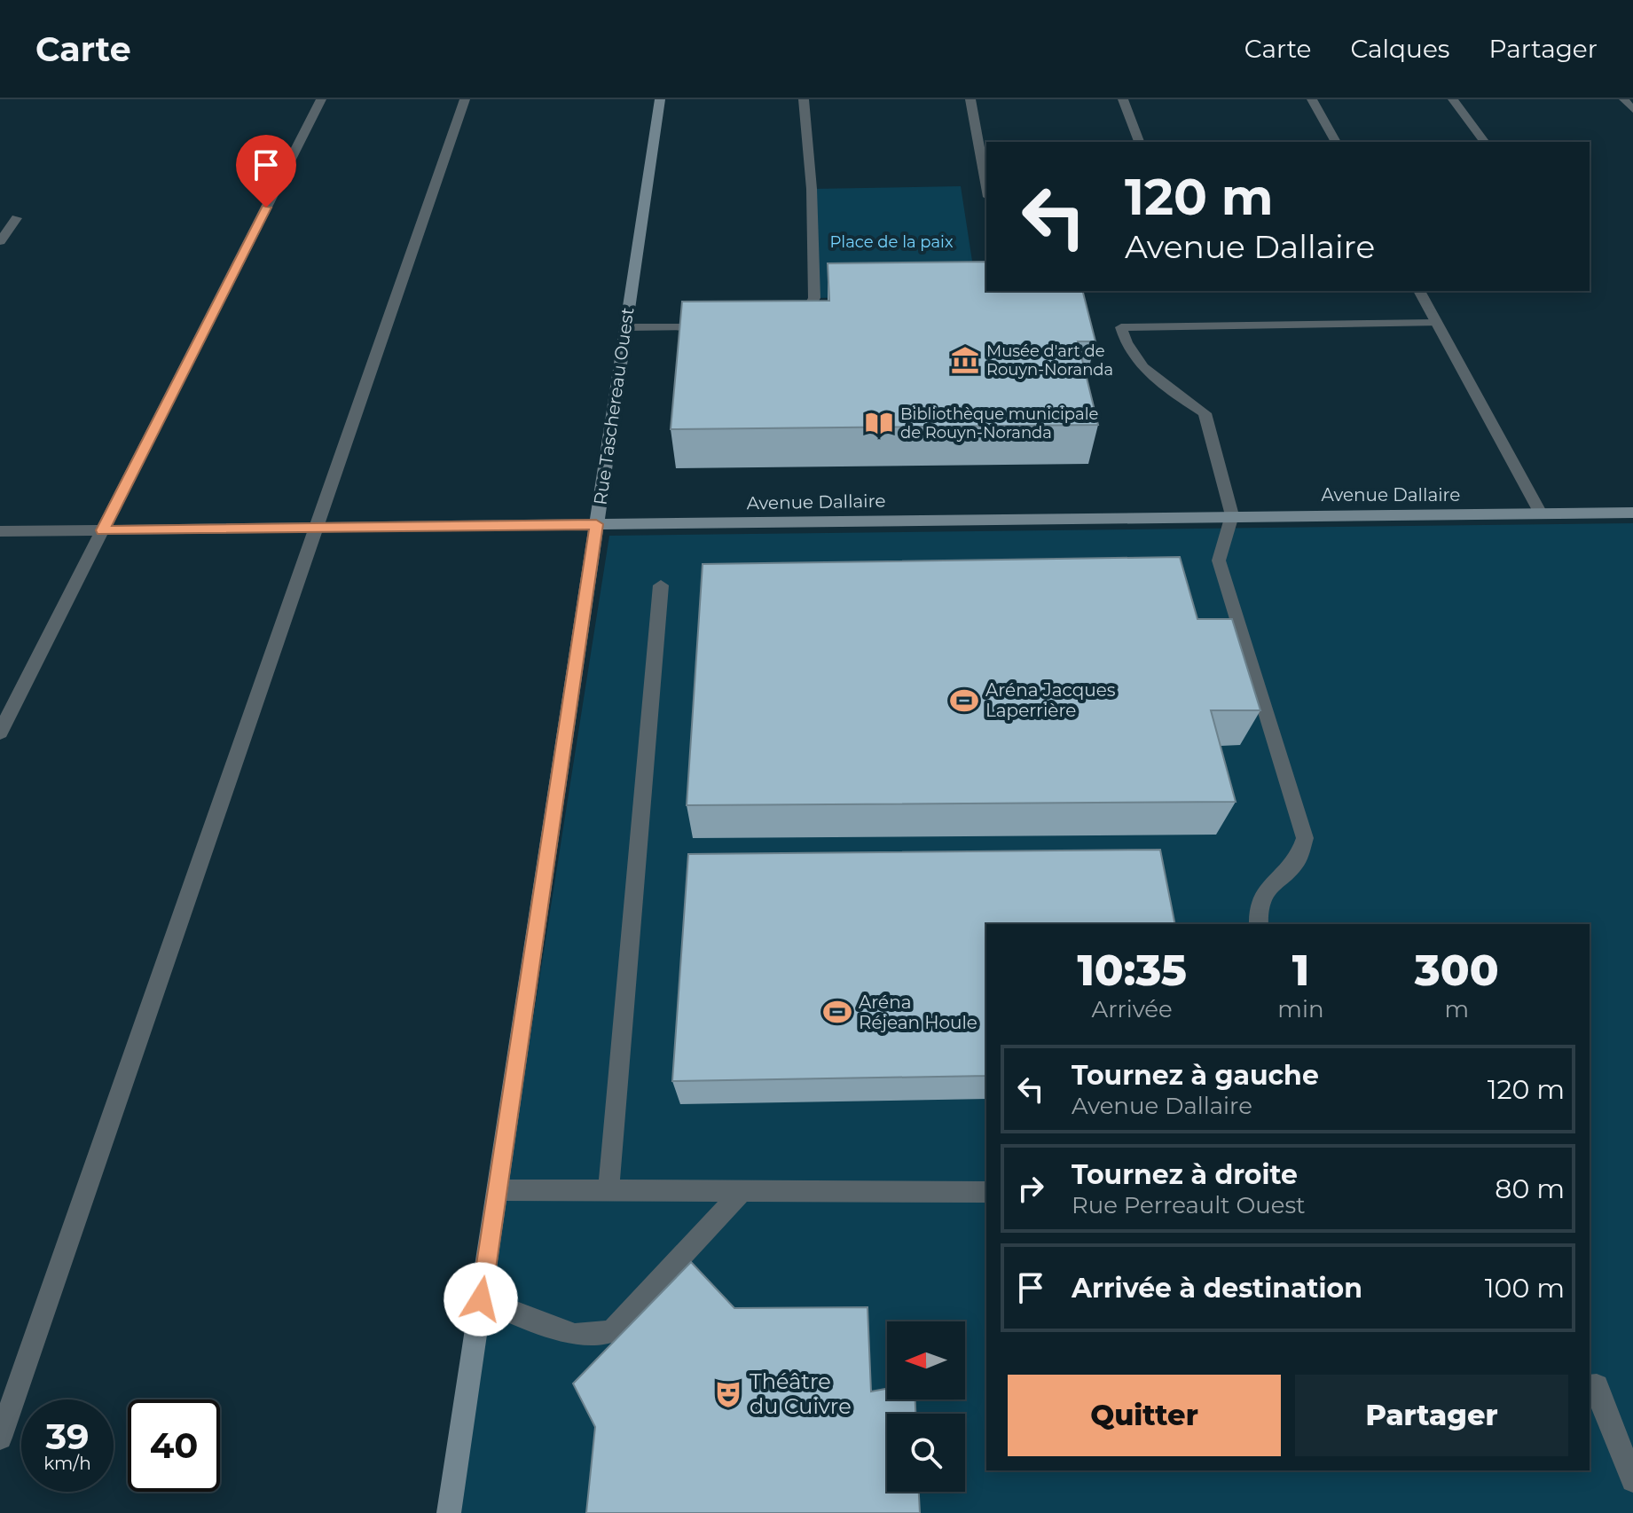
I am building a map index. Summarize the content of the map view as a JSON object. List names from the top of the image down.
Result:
{
  "streets": {
    "street": ["Rue Taschereau Ouest", "Avenue Dallaire"]
  },
  "crossings": [
    ["Rue Taschereau Ouest", "Avenue Dallaire"]
  ],
  "parks": ["Place de la paix"],
  "places": {
    "museum": ["Musée d'art de Rouyn-Noranda"],
    "library": ["Bibliothèque municipale de Rouyn-Noranda"],
    "sports": ["Aréna Jacques Laperrière", "Aréna Réjean Houle"],
    "theatre": ["Théâtre du Cuivre"]
  },
  "north": "left",
  "page": {
    "header": "Carte",
    "nav": ["Carte", "Calques", "Partager"],
    "turn": ["120 m", "Avenue Dallaire"],
    "eta": [
      "10:35",
      "Arrivée",
      "1",
      "min",
      "300",
      "m"
    ],
    "list": [
      {
        "name": "Tournez à gauche",
        "note": "Avenue Dallaire",
        "value": "120 m"
      },
      {
        "name": "Tournez à droite",
        "note": "Rue Perreault Ouest",
        "value": "80 m"
      },
      {
        "name": "Arrivée à destination",
        "value": "100 m"
      }
    ],
    "buttons": ["Quitter", "Partager"],
    "speed": "39 km/h",
    "limit": "40"
  }
}
